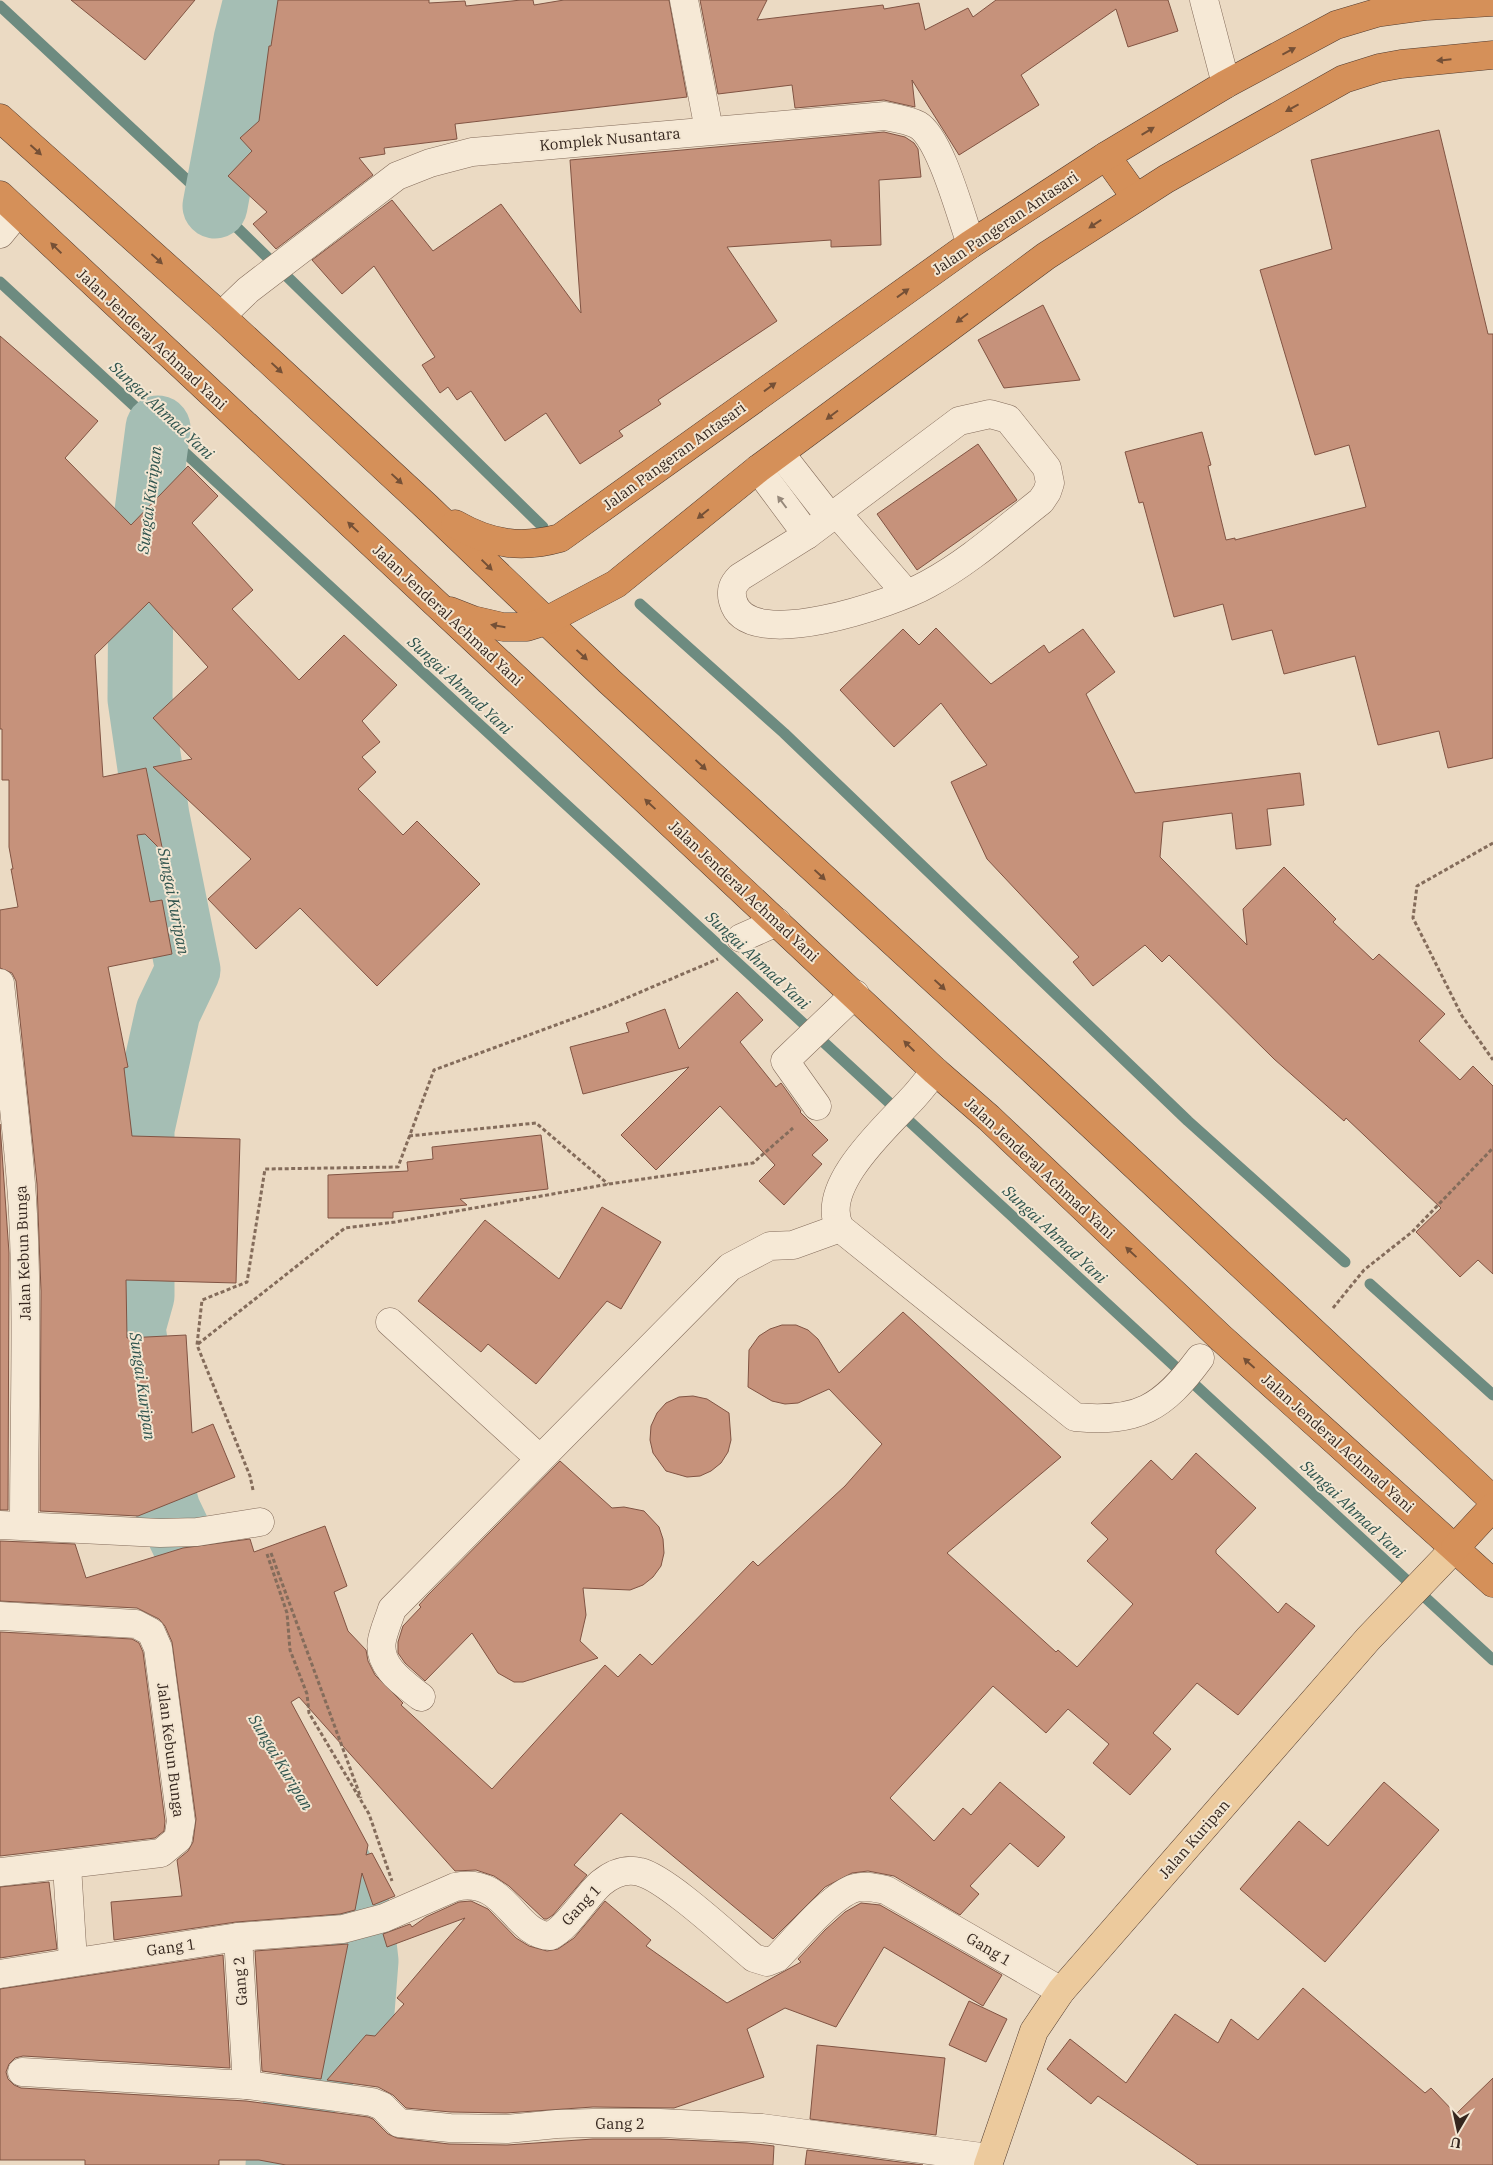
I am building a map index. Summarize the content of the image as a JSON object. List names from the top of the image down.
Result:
{
  "streets": {
    "highway": ["Jalan Pangeran Antasari", "Jalan Jenderal Achmad Yani"],
    "main road": ["Jalan Kuripan"],
    "street": [
      "Komplek Nusantara",
      "Jalan Kebun Bunga",
      "Gang 1",
      "Gang 2"
    ]
  },
  "crossings": [
    ["Komplek Nusantara", "Jalan Pangeran Antasari"],
    ["Jalan Jenderal Achmad Yani", "Jalan Kuripan"],
    ["Jalan Kuripan", "Gang 1"],
    ["Jalan Kuripan", "Gang 2"],
    ["Gang 1", "Gang 2"]
  ],
  "water": ["Sungai Ahmad Yani", "Sungai Kuripan"],
  "north": "bottom"
}
